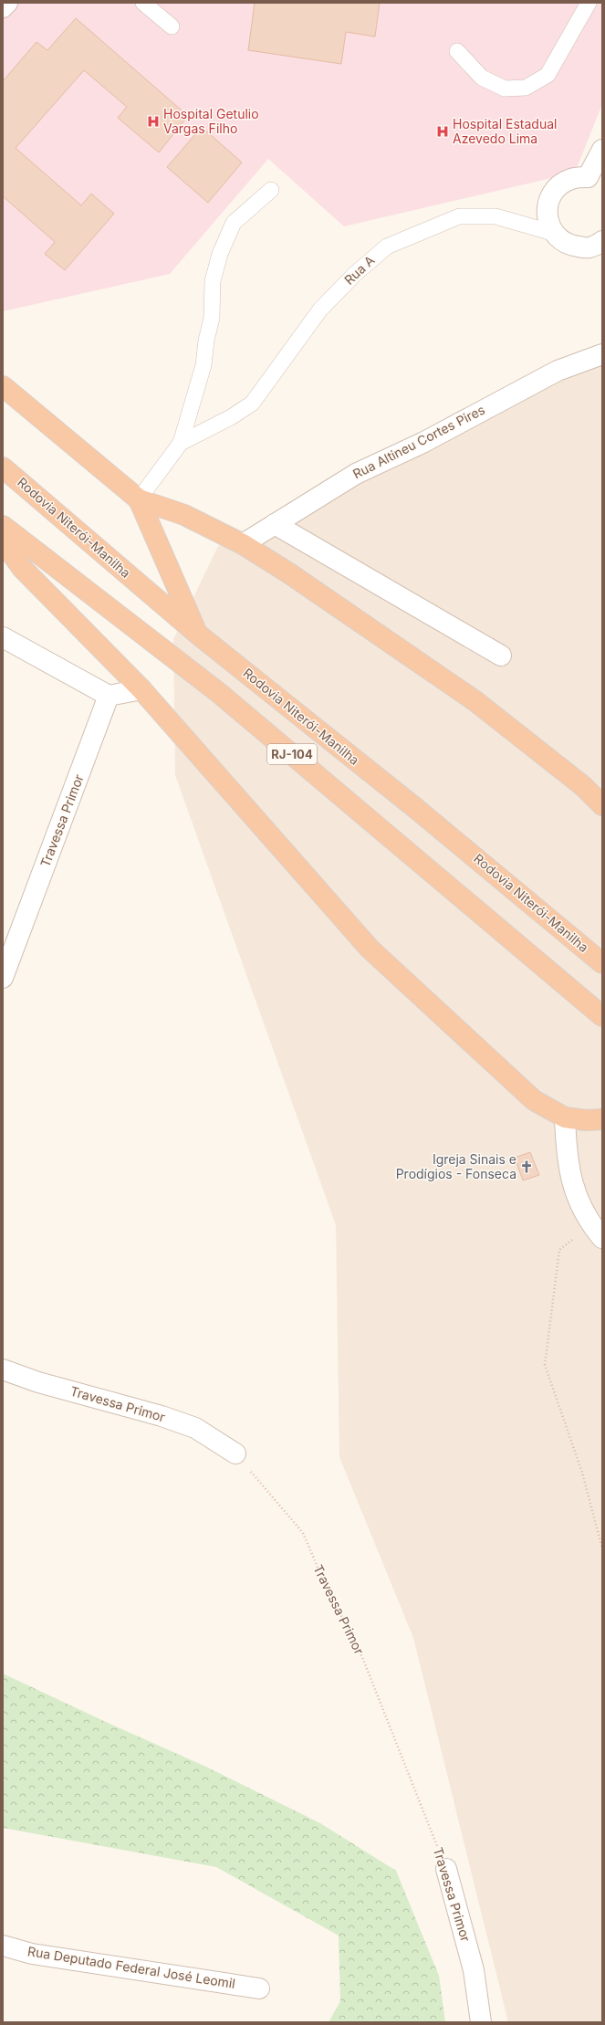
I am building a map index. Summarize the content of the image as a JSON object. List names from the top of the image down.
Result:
{
  "streets": {
    "highway": ["Rodovia Niterói-Manilha", "RJ-104"],
    "street": ["Rua Altineu Cortes Pires", "Travessa Primor", "Rua Deputado Federal José Leomil"],
    "lane": ["Rua A"]
  },
  "places": {
    "hospital": ["Hospital Getulio Vargas Filho", "Hospital Estadual Azevedo Lima"],
    "church": ["Igreja Sinais e Prodígios - Fonseca"]
  }
}
